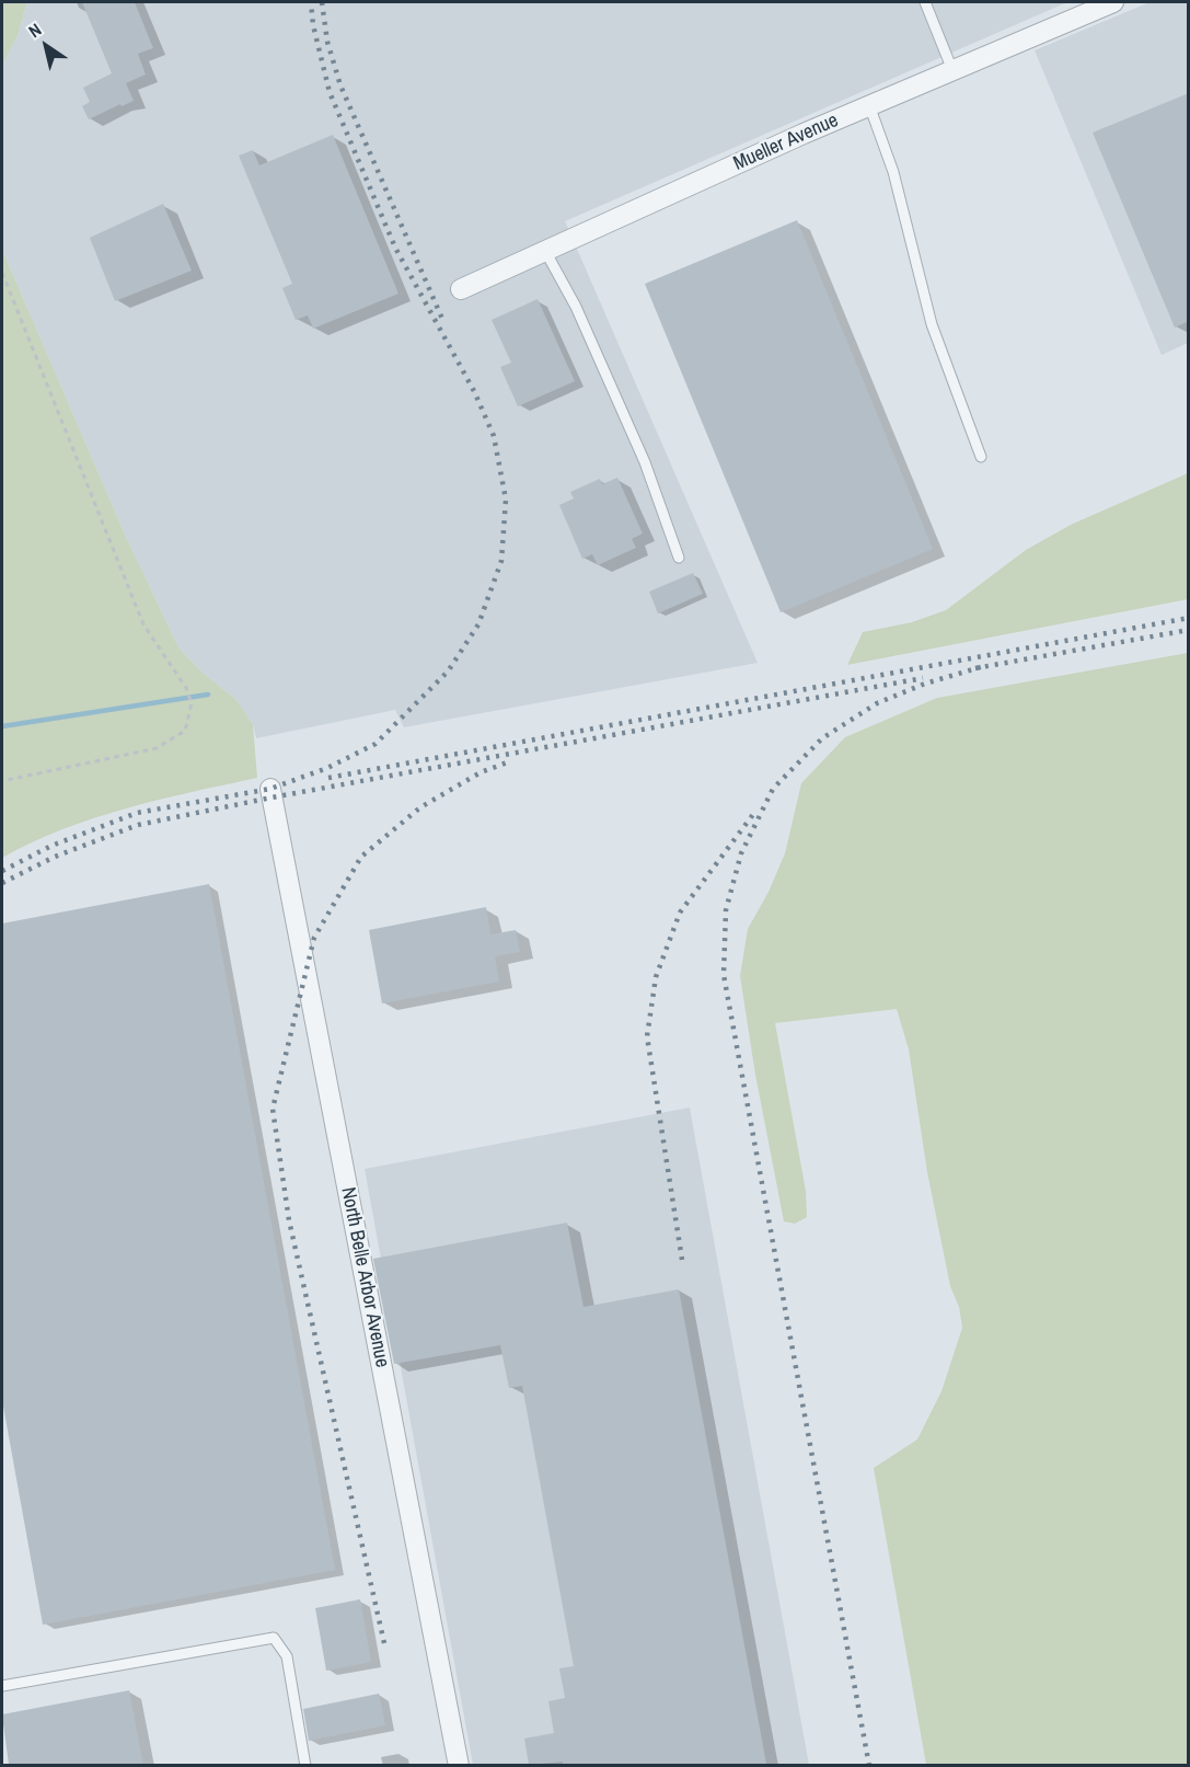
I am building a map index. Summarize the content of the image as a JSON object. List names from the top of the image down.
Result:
{
  "streets": {
    "street": ["Mueller Avenue", "North Belle Arbor Avenue"]
  },
  "north": "top left"
}
